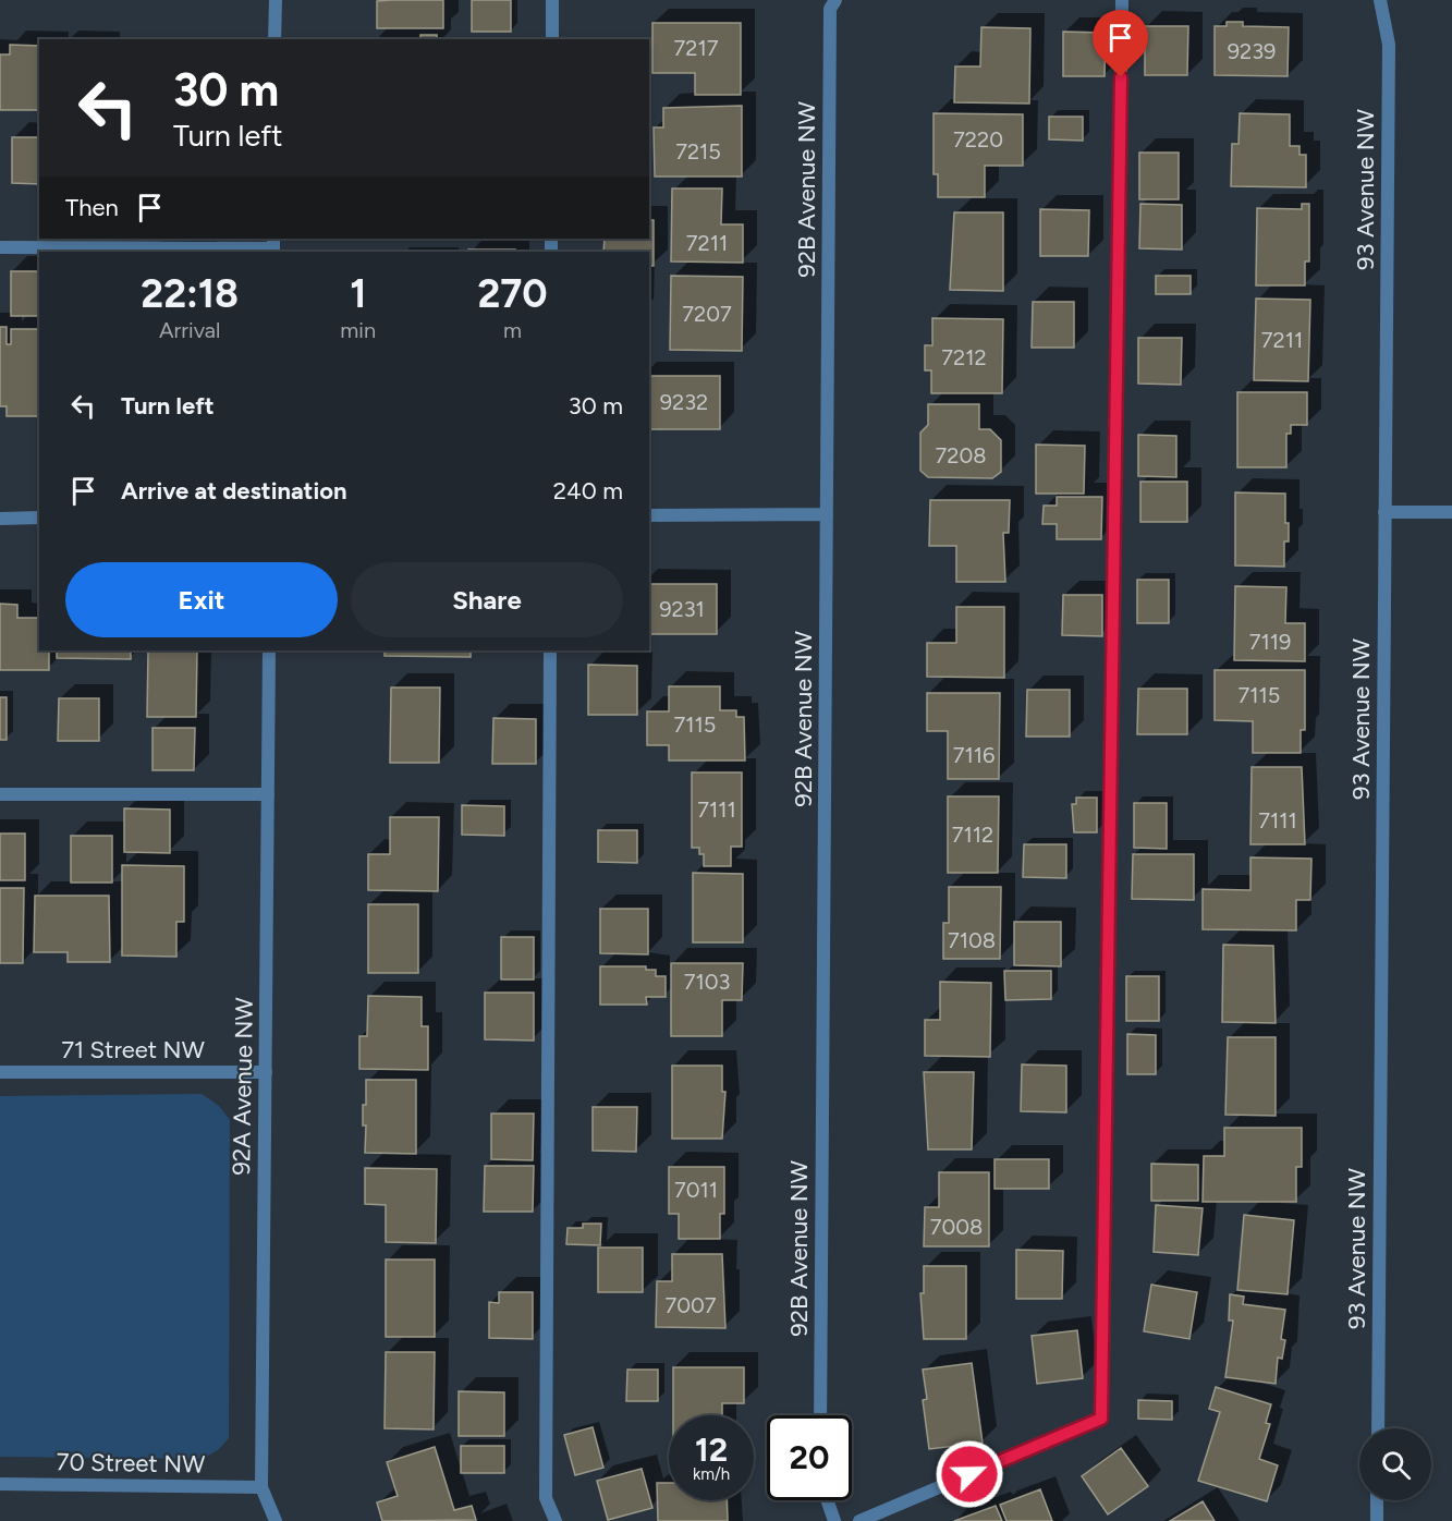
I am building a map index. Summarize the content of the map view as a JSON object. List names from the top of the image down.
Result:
{
  "streets": {
    "street": [
      "92B Avenue NW",
      "93 Avenue NW",
      "71 Street NW",
      "92A Avenue NW",
      "70 Street NW"
    ]
  },
  "crossings": [
    ["71 Street NW", "92A Avenue NW"],
    ["92A Avenue NW", "70 Street NW"]
  ],
  "house_numbers": [
    "7217",
    "9239",
    "7220",
    "7215",
    "7211",
    "7207",
    "7211",
    "7212",
    "9232",
    "7208",
    "9231",
    "7119",
    "7115",
    "7115",
    "7116",
    "7111",
    "7111",
    "7112",
    "7108",
    "7103",
    "7011",
    "7008",
    "7007"
  ],
  "page": {
    "turn": ["30 m", "Turn left"],
    "then": "Then",
    "eta": [
      "22:18",
      "Arrival",
      "1",
      "min",
      "270",
      "m"
    ],
    "list": [
      {
        "name": "Turn left",
        "value": "30 m"
      },
      {
        "name": "Arrive at destination",
        "value": "240 m"
      }
    ],
    "buttons": ["Exit", "Share"],
    "speed": "12 km/h",
    "limit": "20"
  }
}
